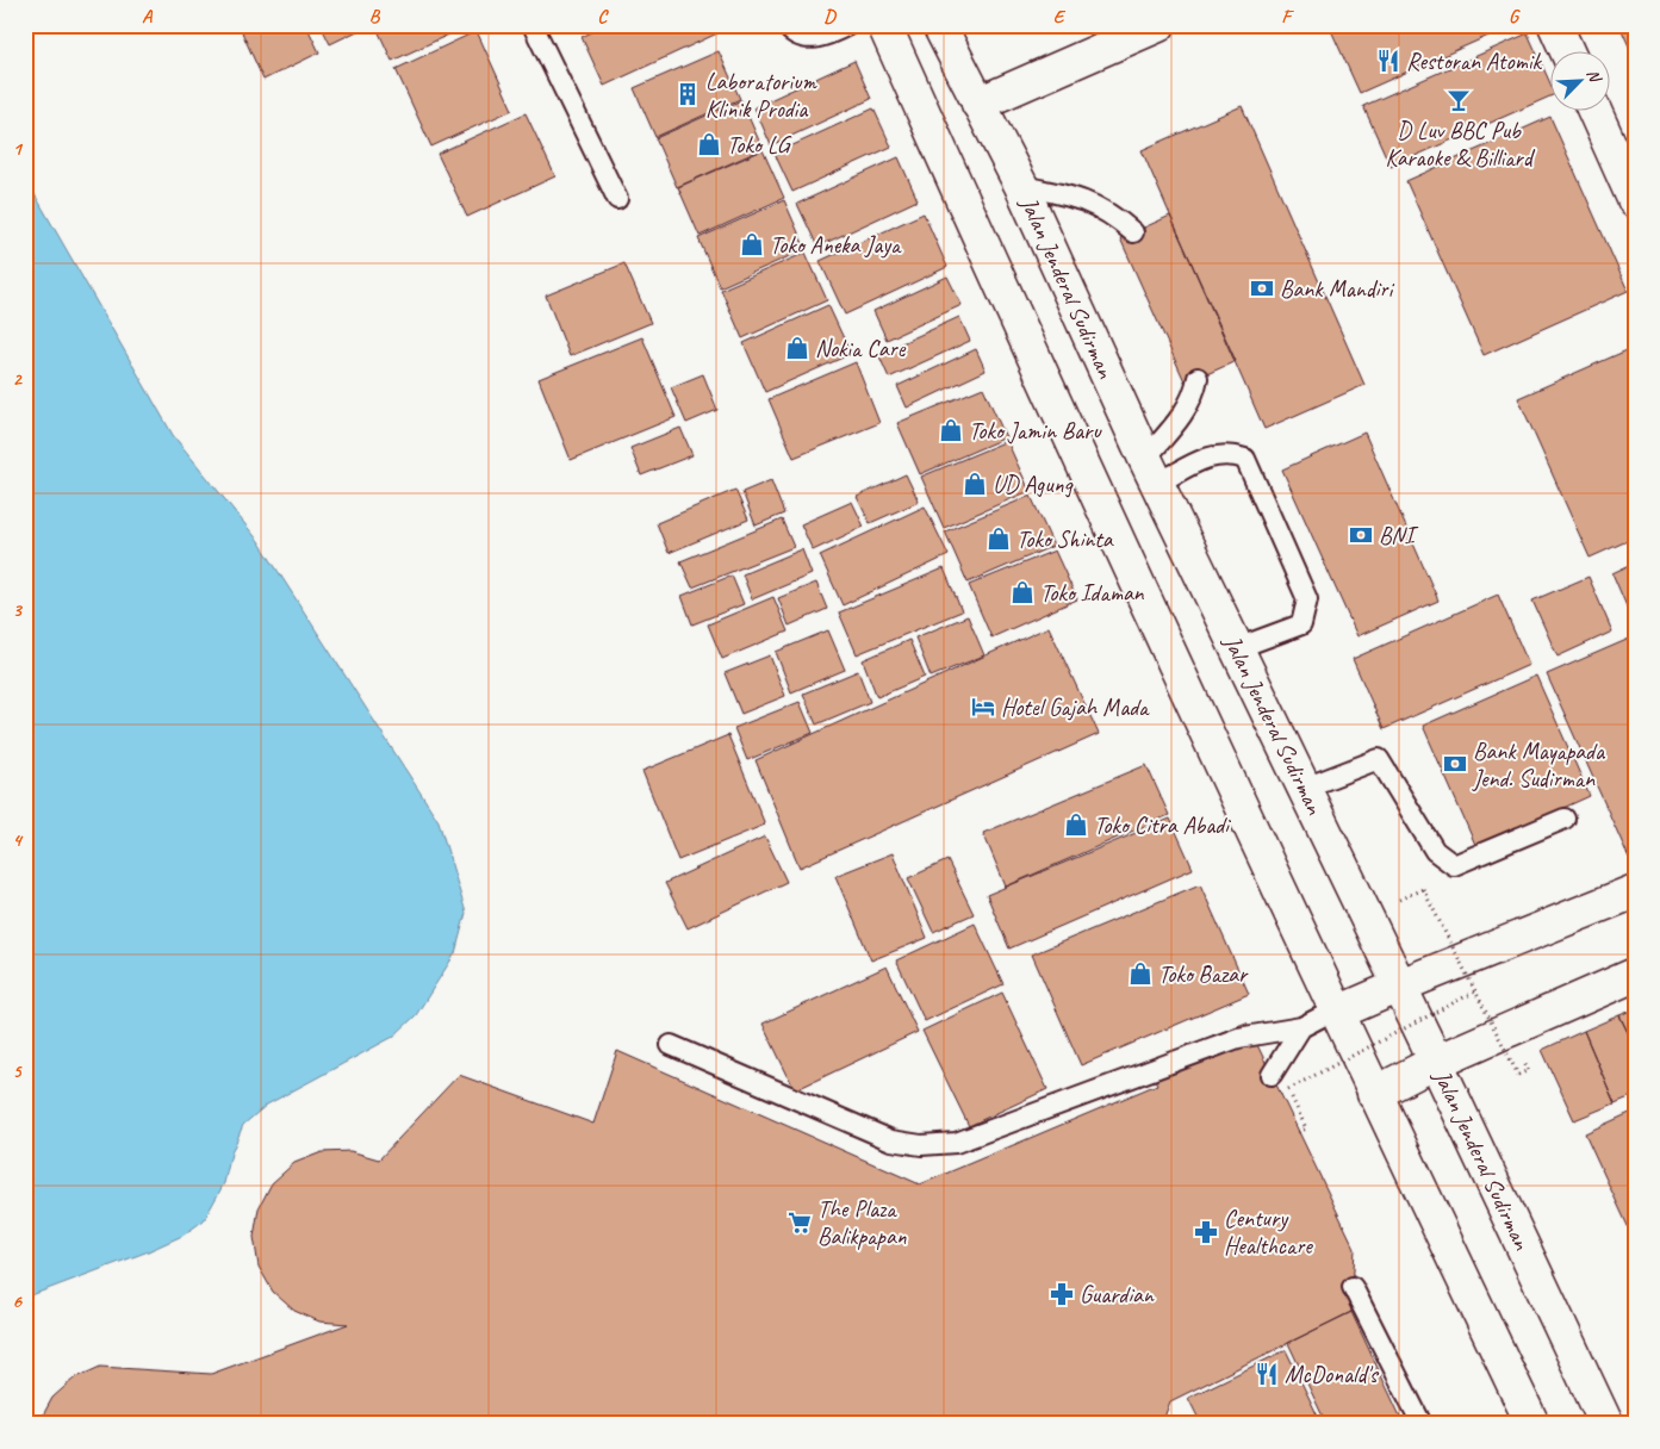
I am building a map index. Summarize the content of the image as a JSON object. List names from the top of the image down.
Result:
{
  "streets": {
    "main road": ["Jalan Jenderal Sudirman"]
  },
  "places": {
    "restaurant": ["Restoran Atomik", "McDonald's"],
    "building": ["Laboratorium Klinik Prodia"],
    "bar": ["D Luv BBC Pub Karaoke & Billiard"],
    "shop": [
      "Toko LG",
      "Toko Aneka Jaya",
      "Nokia Care",
      "Toko Jamin Baru",
      "UD Agung",
      "Toko Shinta",
      "Toko Idaman",
      "Toko Citra Abadi",
      "Toko Bazar"
    ],
    "bank": ["Bank Mandiri", "BNI", "Bank Mayapada Jend. Sudirman"],
    "hotel": ["Hotel Gajah Mada"],
    "supermarket": ["The Plaza Balikpapan"],
    "pharmacy": ["Century Healthcare", "Guardian"]
  },
  "north": "top right",
  "grid": {
    "columns": [
      "A",
      "B",
      "C",
      "D",
      "E",
      "F",
      "G"
    ],
    "rows": [
      "1",
      "2",
      "3",
      "4",
      "5",
      "6"
    ]
  }
}
